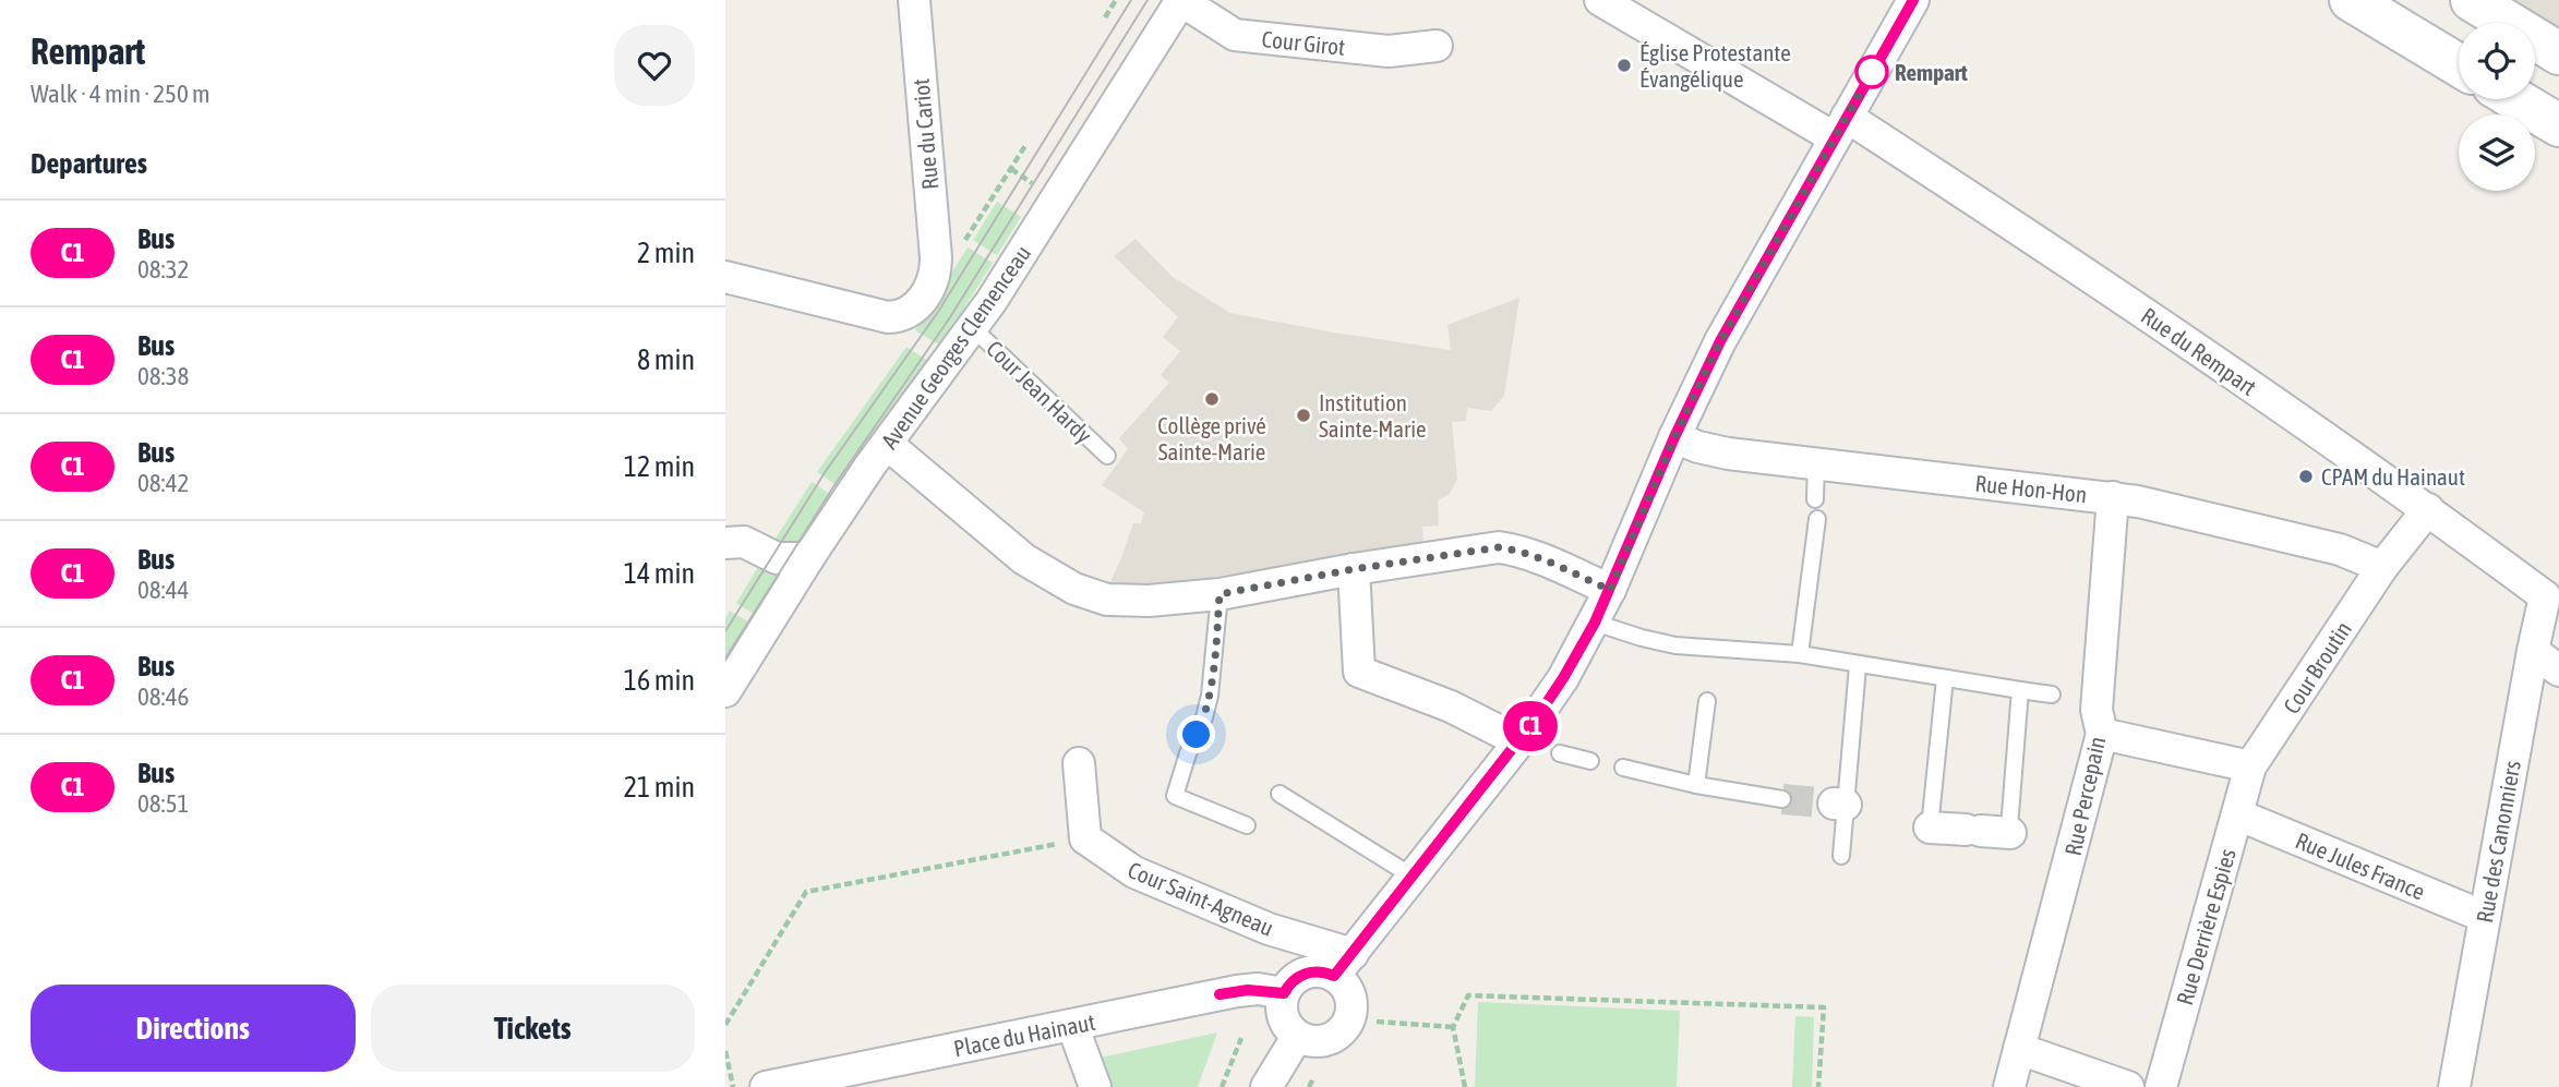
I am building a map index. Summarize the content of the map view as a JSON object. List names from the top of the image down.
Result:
{
  "streets": {
    "street": [
      "Cour Girot",
      "Rue du Cariot",
      "Avenue Georges Clemenceau",
      "Rue du Rempart",
      "Rue Hon-Hon",
      "Cour Broutin",
      "Rue Percepain",
      "Rue des Canonniers",
      "Rue Jules France",
      "Cour Saint-Agneau",
      "Rue Derrière Espies",
      "Place du Hainaut"
    ],
    "lane": ["Cour Jean Hardy"]
  },
  "crossings": [
    ["Cour Girot", "Avenue Georges Clemenceau"],
    ["Avenue Georges Clemenceau", "Cour Jean Hardy"],
    ["Rue du Rempart", "Cour Broutin"],
    ["Rue du Rempart", "Rue des Canonniers"],
    ["Rue Hon-Hon", "Cour Broutin"],
    ["Rue Hon-Hon", "Rue Percepain"],
    ["Cour Broutin", "Rue Derrière Espies"],
    ["Rue des Canonniers", "Rue Jules France"],
    ["Rue Jules France", "Rue Derrière Espies"],
    ["Cour Saint-Agneau", "Place du Hainaut"]
  ],
  "places": [
    "Église Protestante Évangélique",
    "Rempart",
    "Collège privé Sainte-Marie",
    "Institution Sainte-Marie",
    "CPAM du Hainaut"
  ],
  "lines": ["bus line C1"],
  "page": {
    "heading": [
      ["Rempart", "Walk · 4 min · 250 m"],
      "Departures"
    ],
    "on_map": "C1",
    "list": [
      {
        "mark": "C1",
        "name": "Bus",
        "note": "08:32",
        "value": "2 min"
      },
      {
        "mark": "C1",
        "name": "Bus",
        "note": "08:38",
        "value": "8 min"
      },
      {
        "mark": "C1",
        "name": "Bus",
        "note": "08:42",
        "value": "12 min"
      },
      {
        "mark": "C1",
        "name": "Bus",
        "note": "08:44",
        "value": "14 min"
      },
      {
        "mark": "C1",
        "name": "Bus",
        "note": "08:46",
        "value": "16 min"
      },
      {
        "mark": "C1",
        "name": "Bus",
        "note": "08:51",
        "value": "21 min"
      }
    ],
    "buttons": ["Directions", "Tickets"]
  }
}
